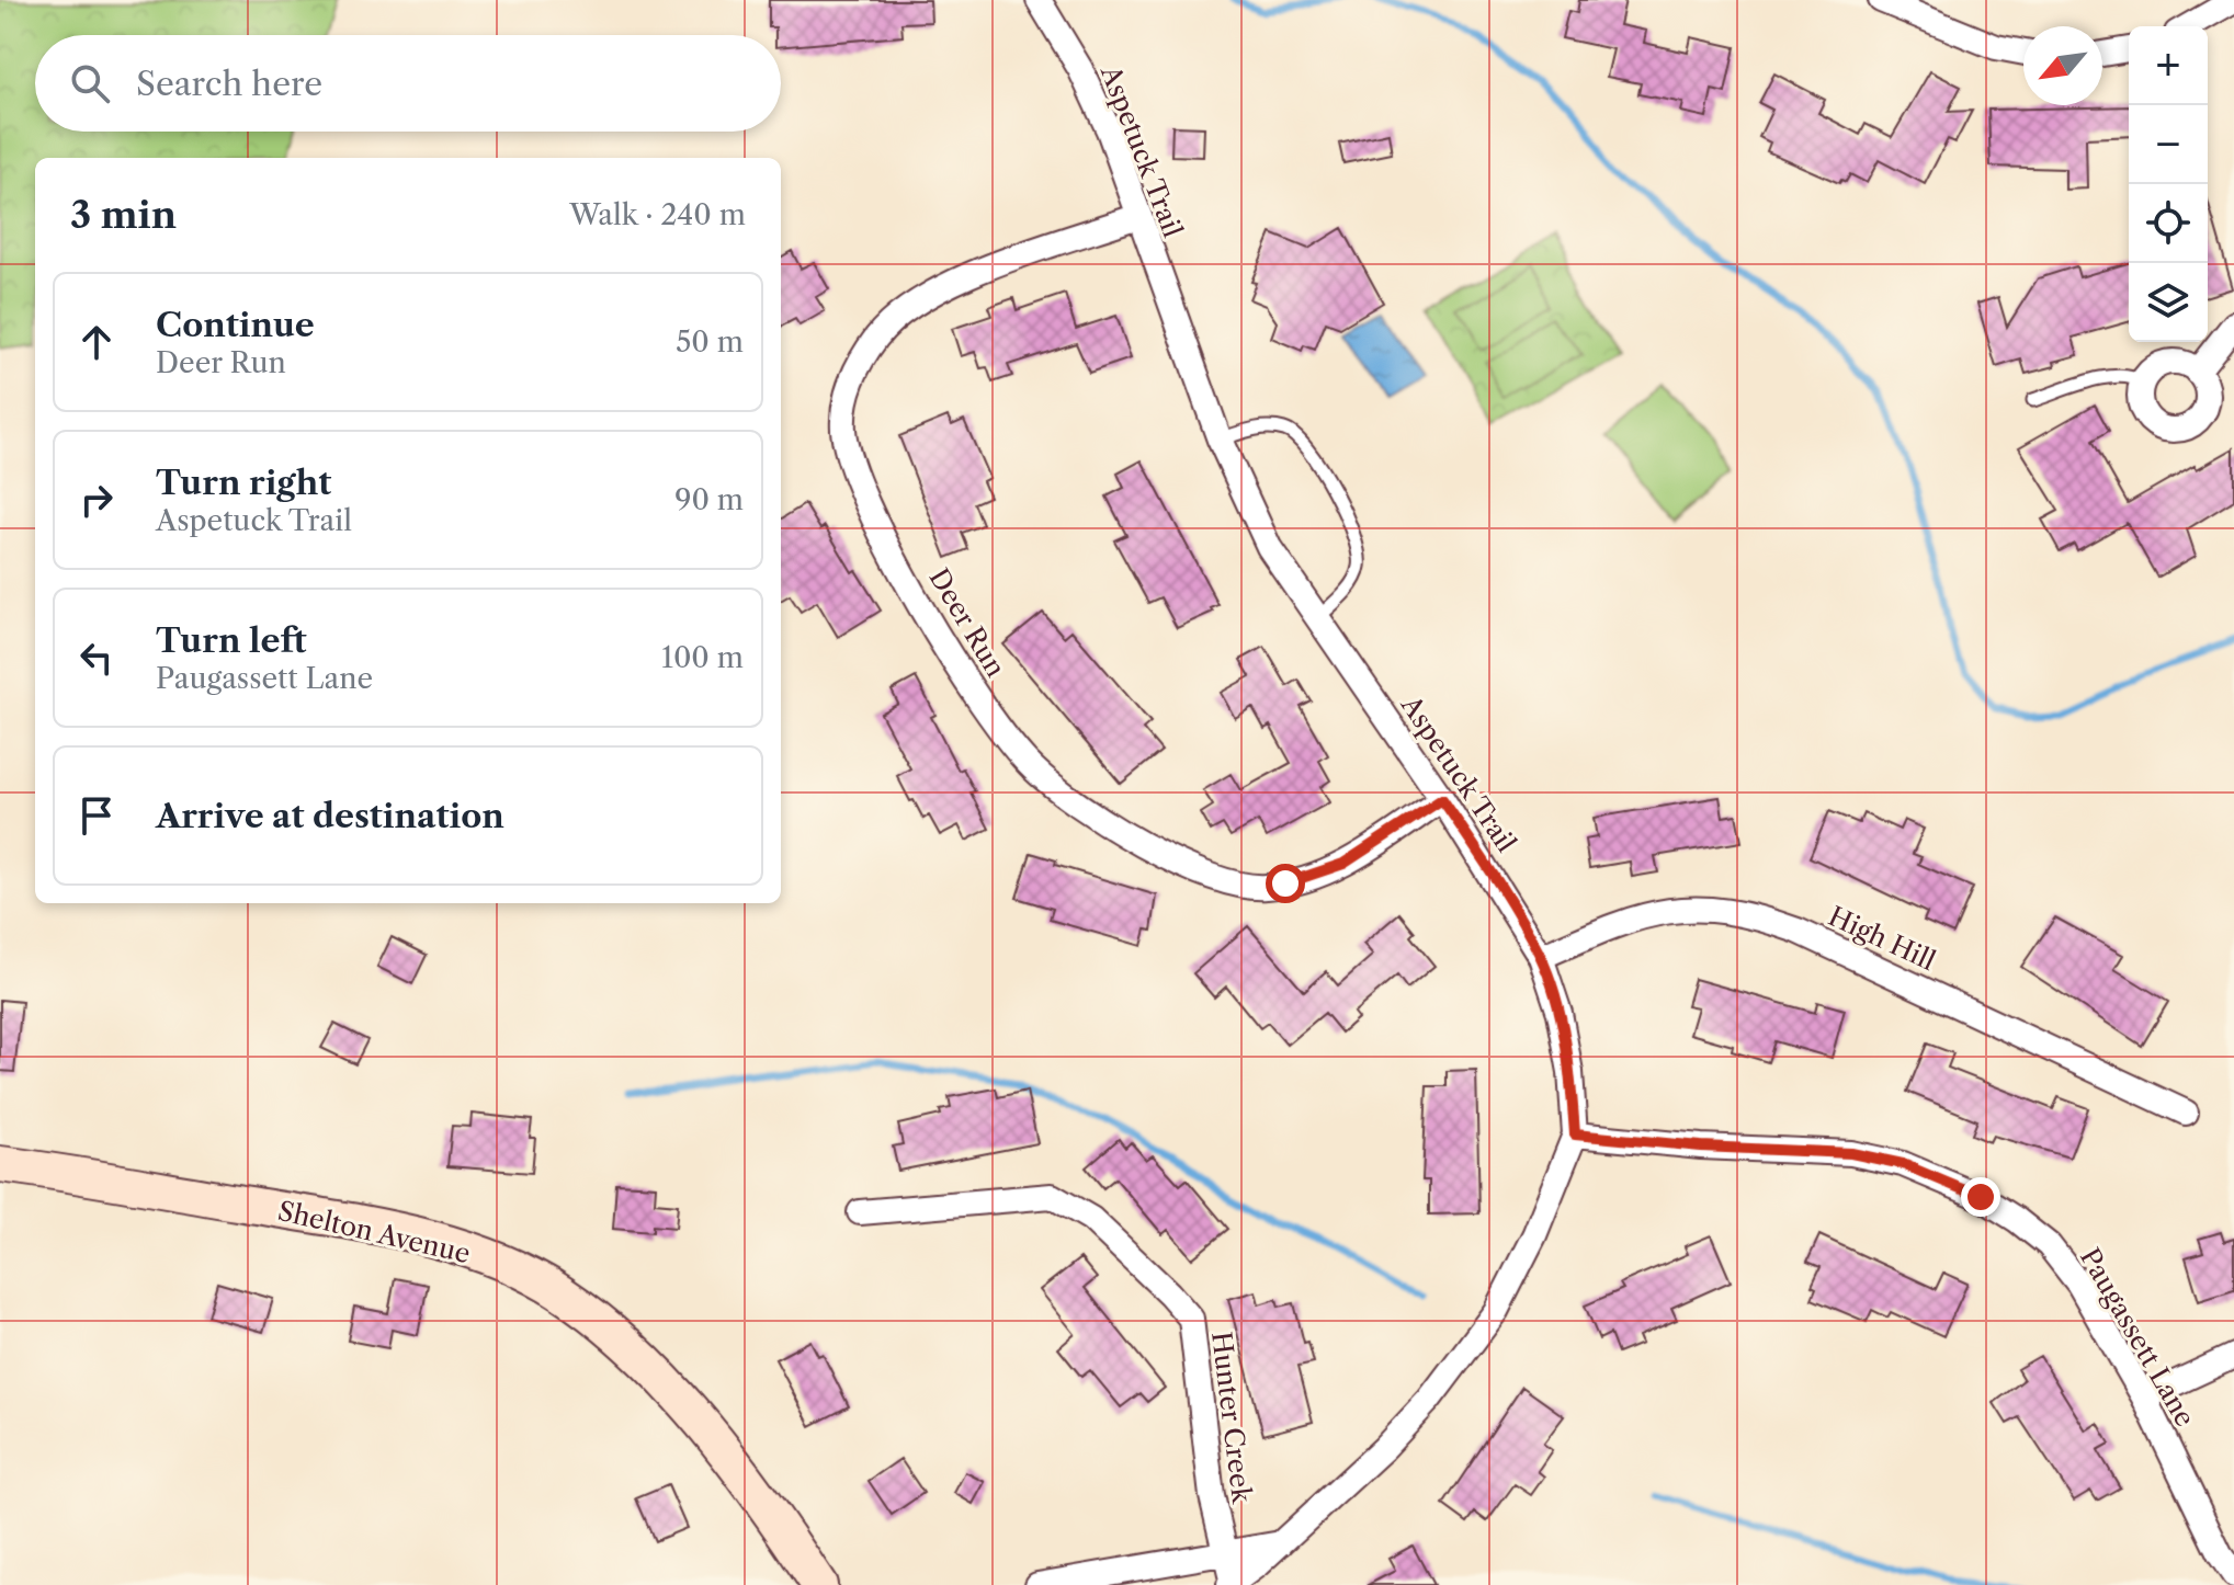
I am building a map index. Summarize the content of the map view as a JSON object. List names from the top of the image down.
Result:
{
  "streets": {
    "main road": ["Shelton Avenue"],
    "street": [
      "Aspetuck Trail",
      "Deer Run",
      "High Hill",
      "Paugassett Lane",
      "Hunter Creek"
    ]
  },
  "crossings": [
    ["Aspetuck Trail", "Deer Run"],
    ["Aspetuck Trail", "High Hill"],
    ["Aspetuck Trail", "Paugassett Lane"],
    ["Aspetuck Trail", "Hunter Creek"]
  ],
  "north": "bottom left",
  "page": {
    "map_buttons": ["+", "−"],
    "search": "Search here",
    "heading": ["3 min", "Walk · 240 m"],
    "list": [
      ["Continue", "Deer Run", "50 m"],
      ["Turn right", "Aspetuck Trail", "90 m"],
      ["Turn left", "Paugassett Lane", "100 m"],
      "Arrive at destination"
    ]
  }
}
